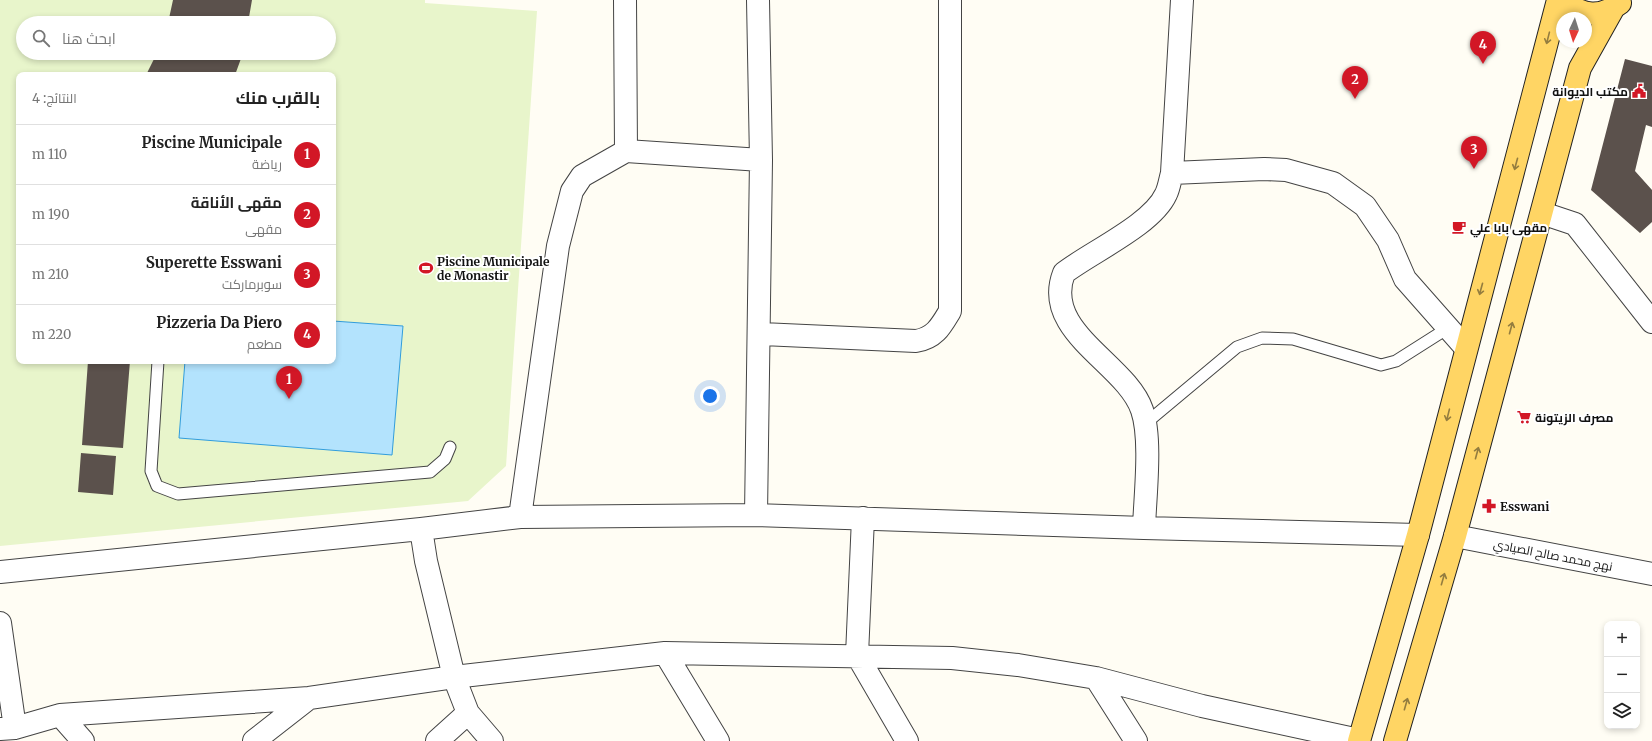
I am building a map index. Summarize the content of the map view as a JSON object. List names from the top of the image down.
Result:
{
  "streets": {
    "street": ["نهج محمد صالح الصيادي"]
  },
  "places": {
    "public building": ["مكتب الديوانة"],
    "cafe": ["مقهى بابا علي"],
    "sports": ["Piscine Municipale de Monastir"],
    "supermarket": ["مصرف الزيتونة"],
    "pharmacy": ["Esswani"]
  },
  "north": "bottom",
  "page": {
    "search": "ابحث هنا",
    "pins": [
      "4",
      "2",
      "3",
      "1"
    ],
    "heading": ["بالقرب منك", "النتائج: 4"],
    "list": [
      {
        "mark": "1",
        "name": "Piscine Municipale",
        "note": "رياضة",
        "value": "110 m"
      },
      {
        "mark": "2",
        "name": "مقهى الأناقة",
        "note": "مقهى",
        "value": "190 m"
      },
      {
        "mark": "3",
        "name": "Superette Esswani",
        "note": "سوبرماركت",
        "value": "210 m"
      },
      {
        "mark": "4",
        "name": "Pizzeria Da Piero",
        "note": "مطعم",
        "value": "220 m"
      }
    ],
    "map_buttons": ["+", "−"]
  }
}
